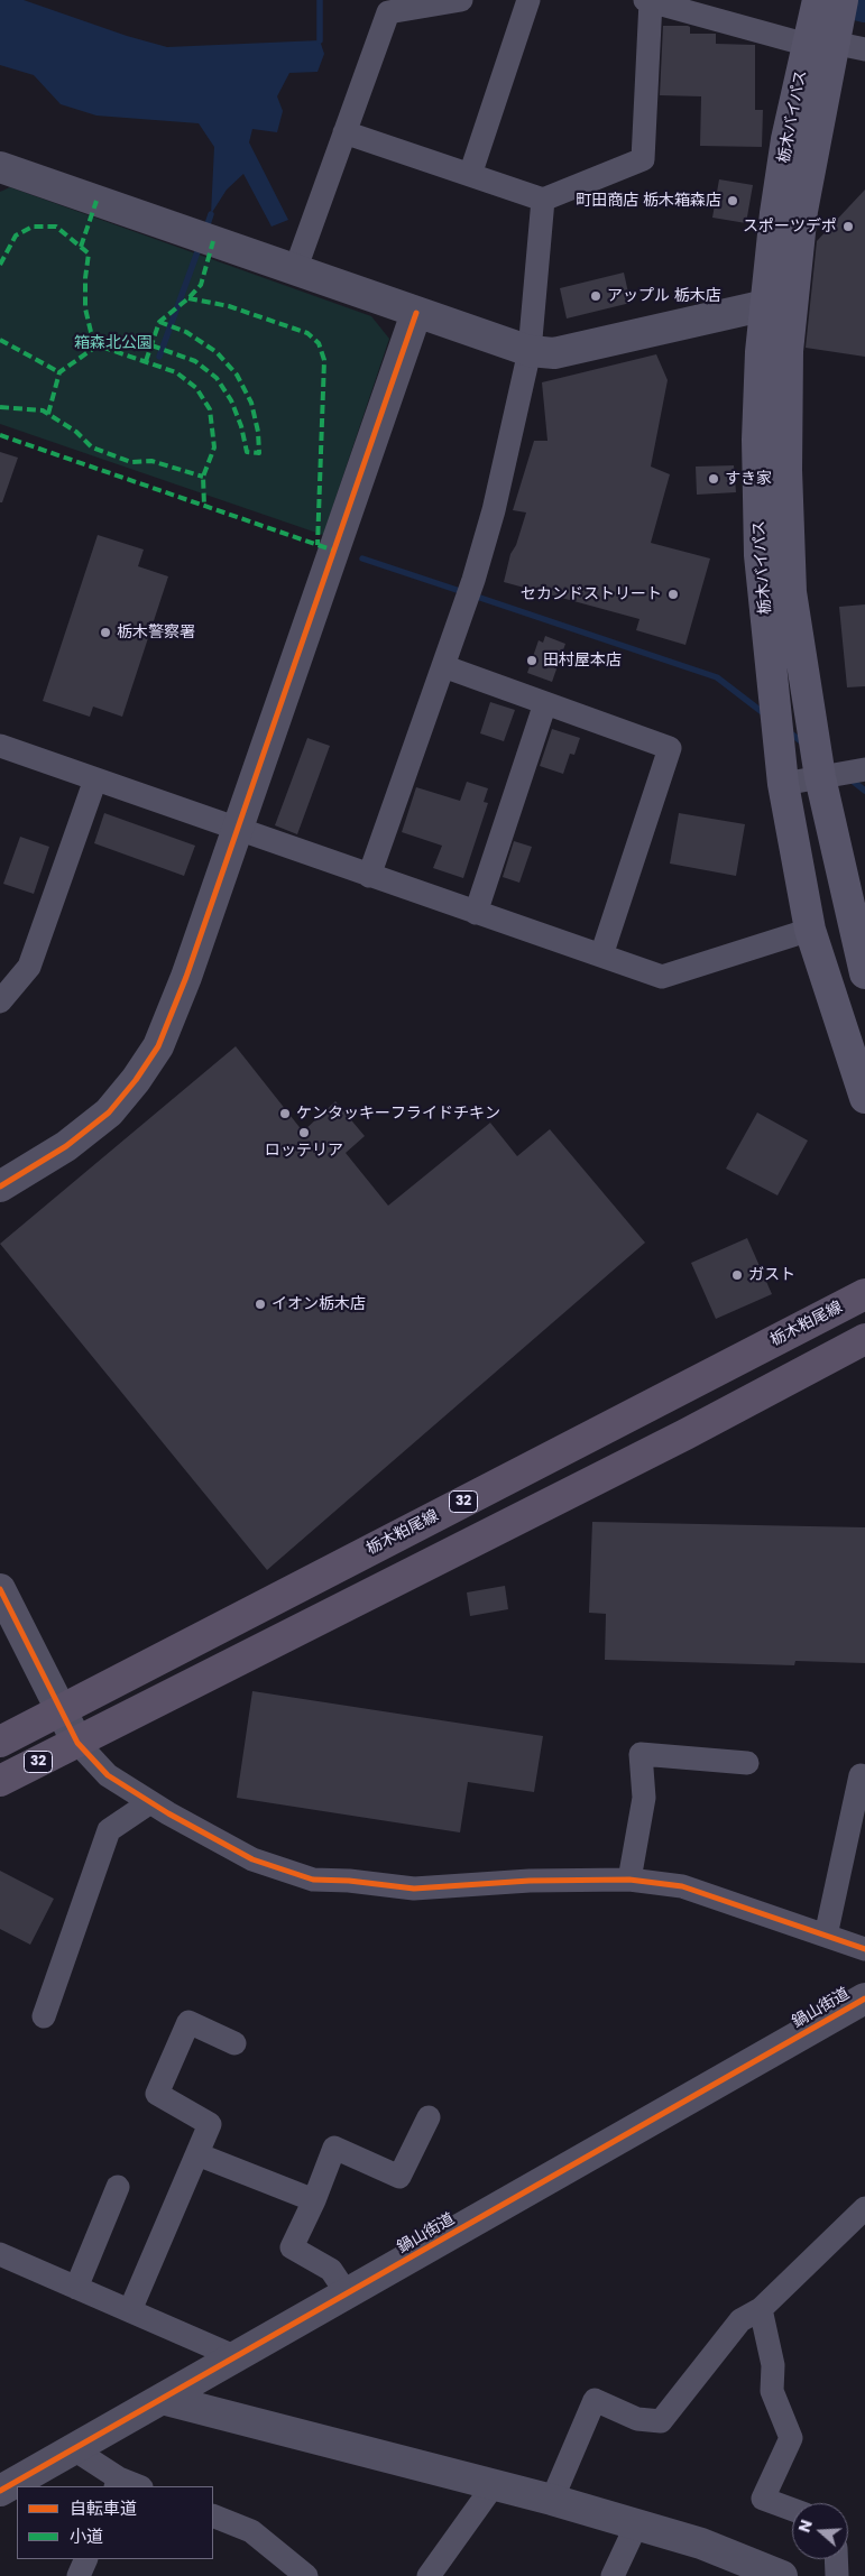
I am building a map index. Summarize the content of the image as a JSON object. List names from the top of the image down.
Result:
{
  "streets": {
    "main road": ["栃木バイパス", "栃木粕尾線", "32"],
    "street": ["鍋山街道"]
  },
  "parks": ["箱森北公園"],
  "places": [
    "町田商店 栃木箱森店",
    "スポーツデポ",
    "アップル 栃木店",
    "すき家",
    "セカンドストリート",
    "栃木警察署",
    "田村屋本店",
    "ケンタッキーフライドチキン",
    "ロッテリア",
    "ガスト",
    "イオン栃木店"
  ],
  "legend": ["自転車道", "小道"],
  "north": "left"
}
